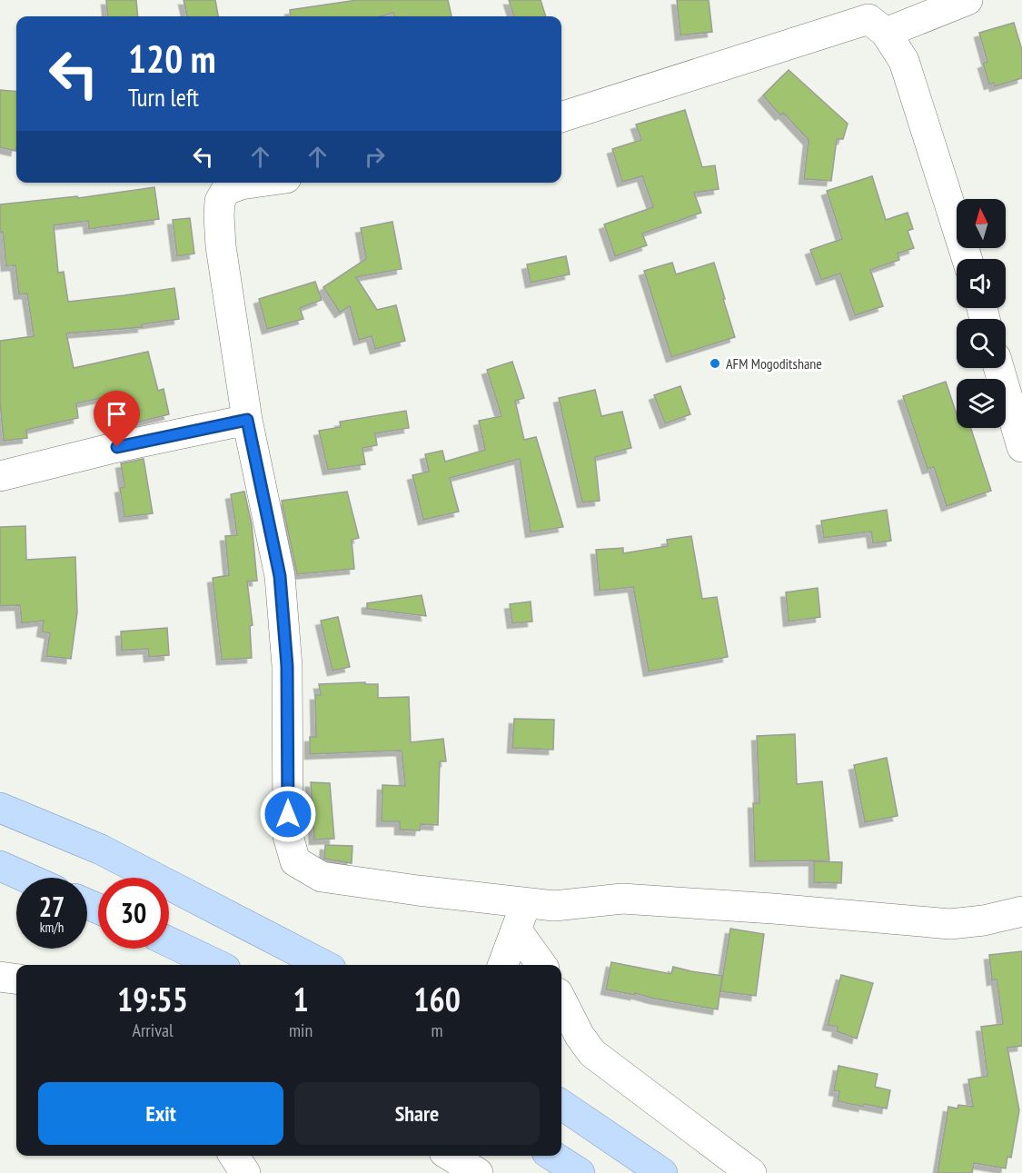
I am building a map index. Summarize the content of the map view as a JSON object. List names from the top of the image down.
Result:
{
  "places": ["AFM Mogoditshane"],
  "north": "top",
  "page": {
    "turn": ["120 m", "Turn left"],
    "speed": "27 km/h",
    "limit": "30",
    "eta": [
      "19:55",
      "Arrival",
      "1",
      "min",
      "160",
      "m"
    ],
    "buttons": ["Exit", "Share"]
  }
}
